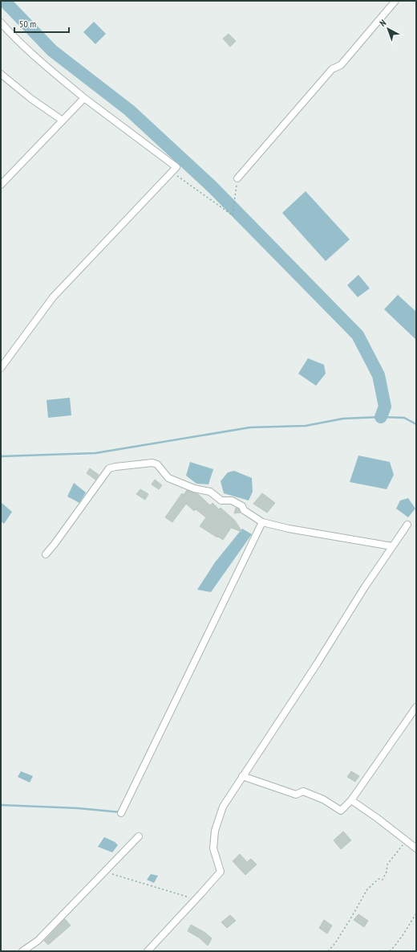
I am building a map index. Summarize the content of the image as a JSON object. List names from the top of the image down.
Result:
{
  "scale_bar": "50 m",
  "north": "top left"
}
